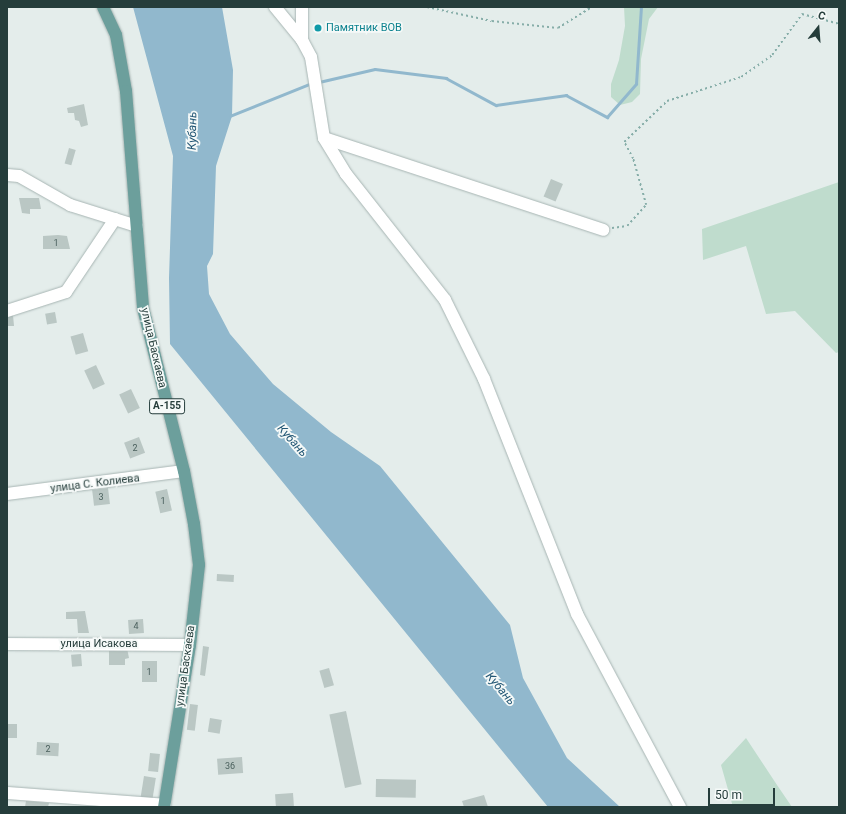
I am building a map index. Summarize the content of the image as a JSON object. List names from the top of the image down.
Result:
{
  "streets": {
    "main road": ["улица Баскаева", "А-155"],
    "street": ["улица С. Колиева", "улица Исакова"]
  },
  "crossings": [
    ["улица Баскаева", "улица С. Колиева"],
    ["улица Баскаева", "улица Исакова"]
  ],
  "water": ["Кубань"],
  "places": ["Памятник ВОВ"],
  "house_numbers": [
    "1",
    "2",
    "3",
    "1",
    "4",
    "1",
    "2",
    "36"
  ],
  "scale_bar": "50 m",
  "north": "top"
}
